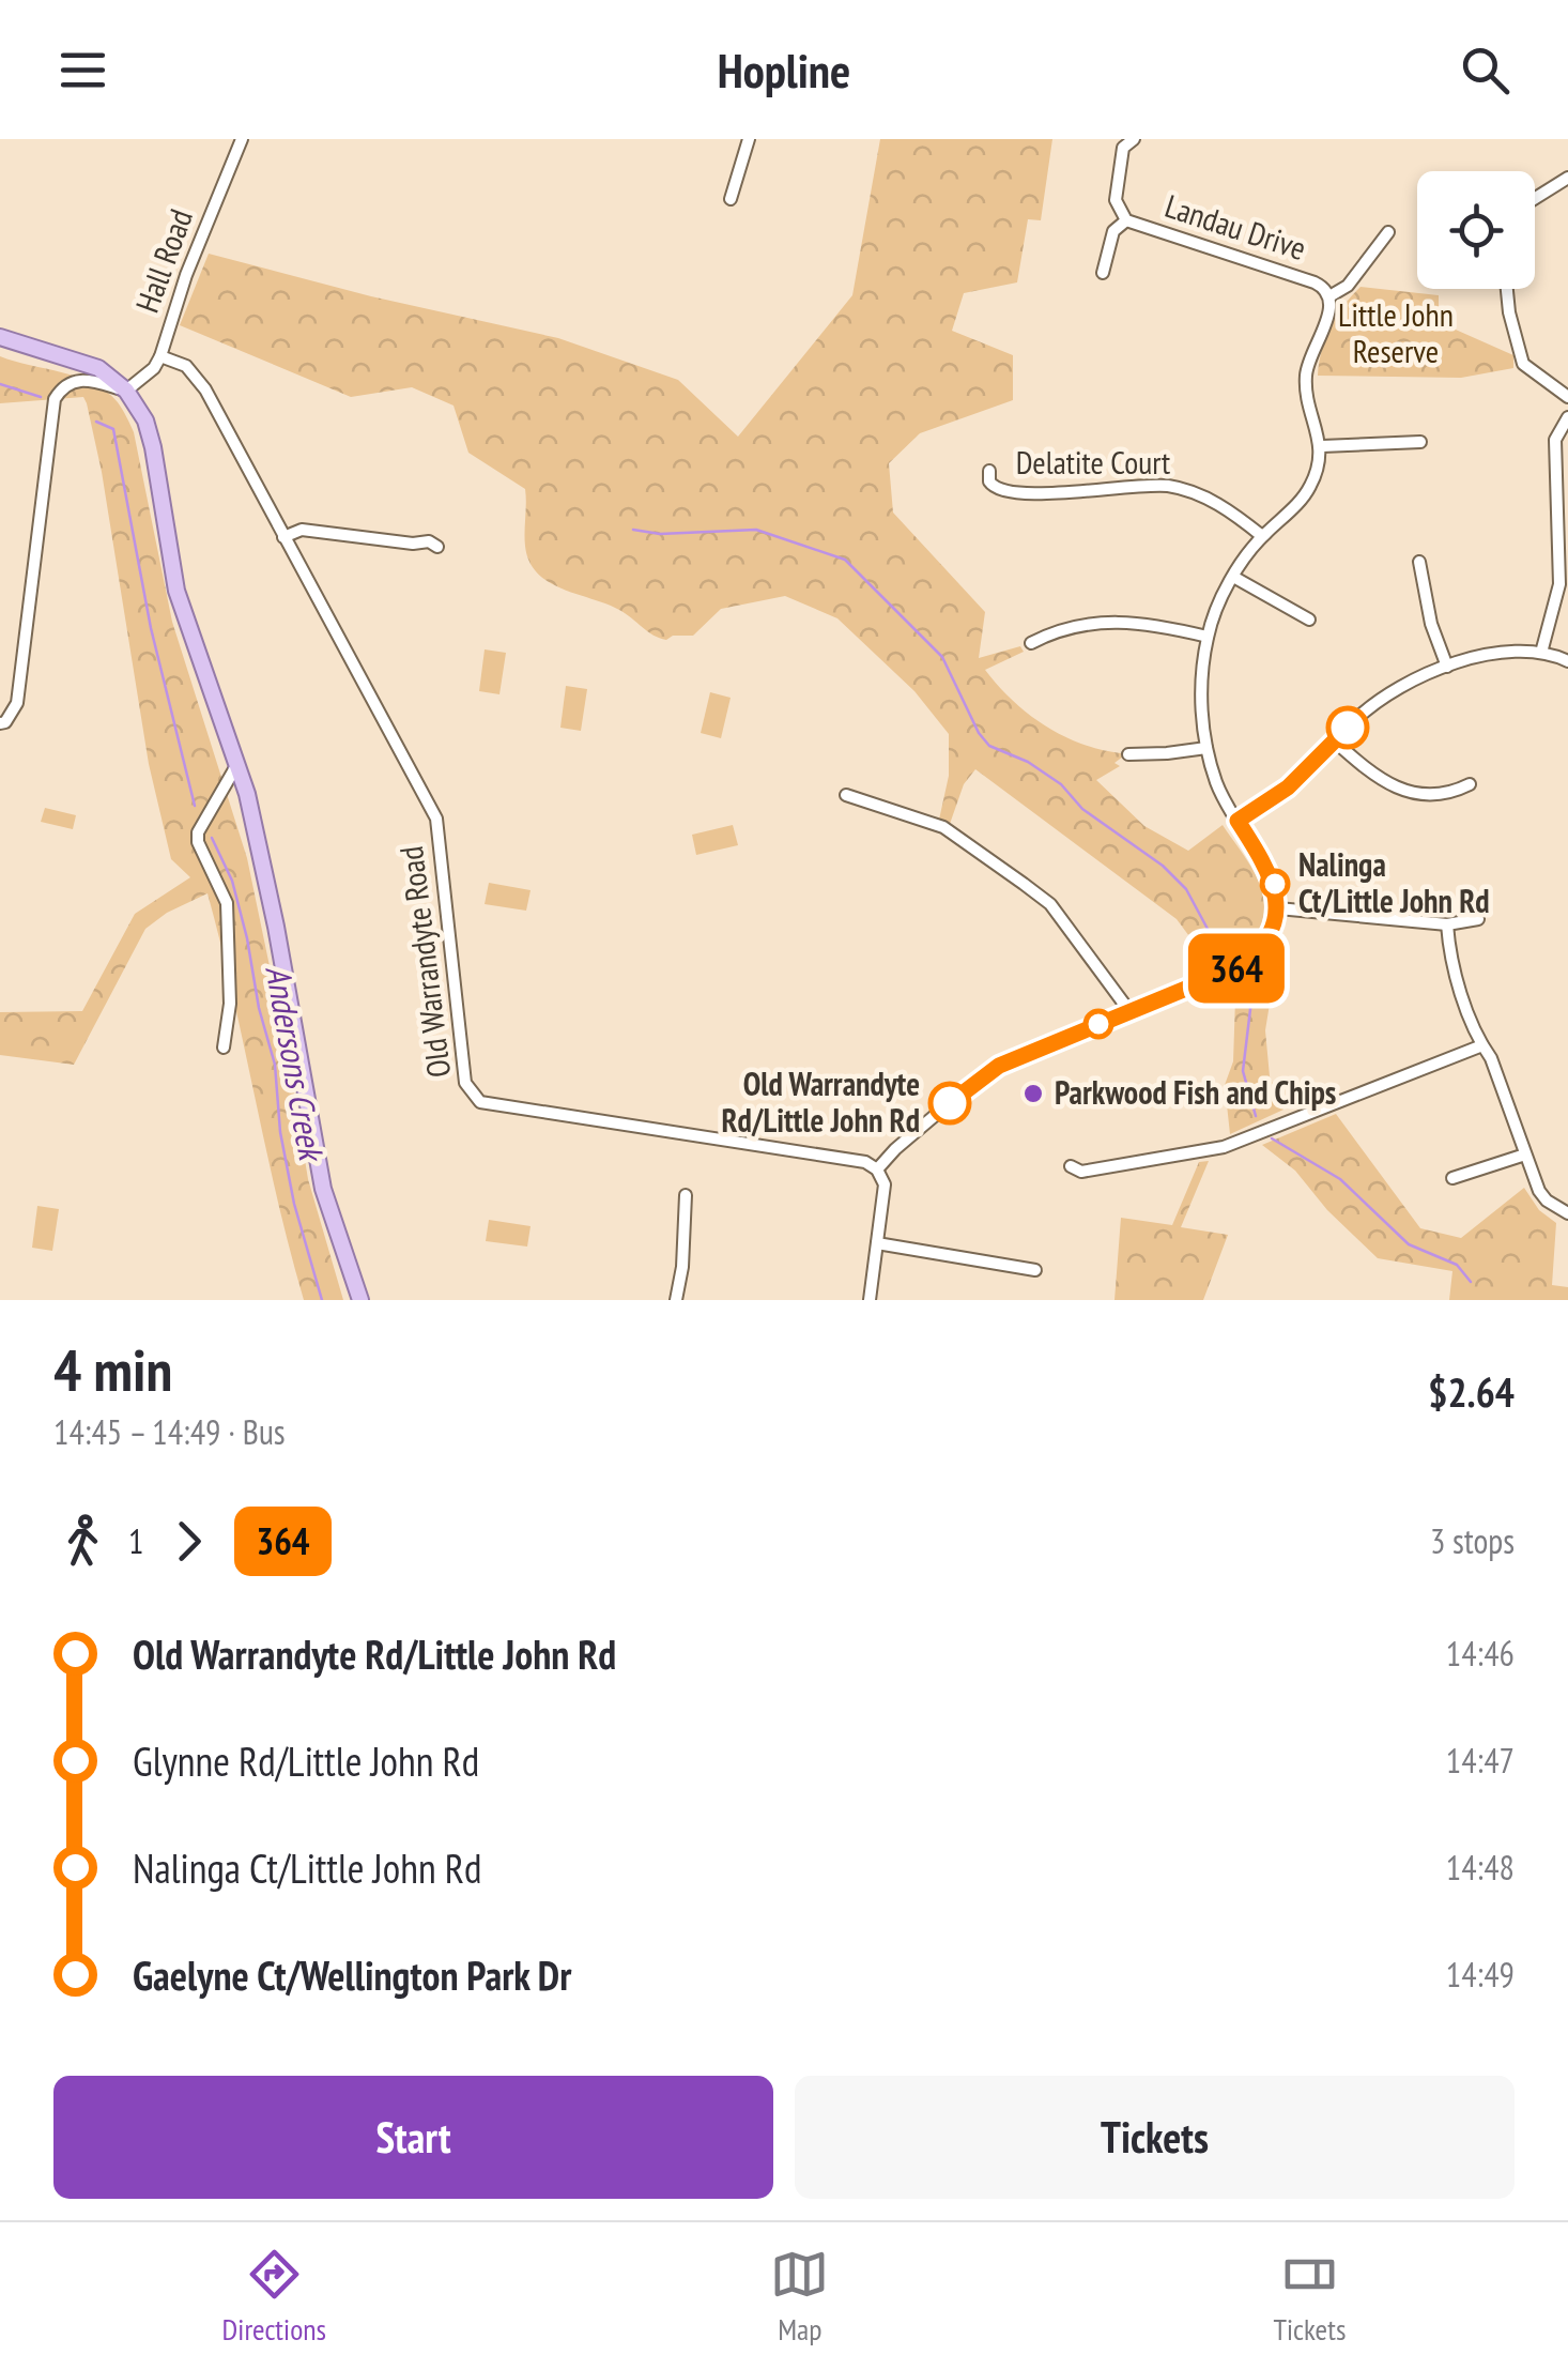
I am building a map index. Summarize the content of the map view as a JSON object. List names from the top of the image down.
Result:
{
  "streets": {
    "street": [
      "Landau Drive",
      "Hall Road",
      "Delatite Court",
      "Old Warrandyte Road"
    ]
  },
  "crossings": [
    ["Hall Road", "Old Warrandyte Road"]
  ],
  "water": ["Andersons Creek"],
  "parks": ["Little John Reserve"],
  "places": ["Nalinga Ct/Little John Rd", "Parkwood Fish and Chips", "Old Warrandyte Rd/Little John Rd"],
  "lines": ["bus line 364"],
  "page": {
    "header": "Hopline",
    "on_map": "364",
    "heading": ["4 min", "14:45 – 14:49 · Bus", "$2.64"],
    "legs": ["1", "364", "3 stops"],
    "list": [
      {
        "name": "Old Warrandyte Rd/Little John Rd",
        "value": "14:46"
      },
      {
        "name": "Glynne Rd/Little John Rd",
        "value": "14:47"
      },
      {
        "name": "Nalinga Ct/Little John Rd",
        "value": "14:48"
      },
      {
        "name": "Gaelyne Ct/Wellington Park Dr",
        "value": "14:49"
      }
    ],
    "buttons": ["Start", "Tickets"],
    "tabs": ["Directions", "Map", "Tickets"]
  }
}
